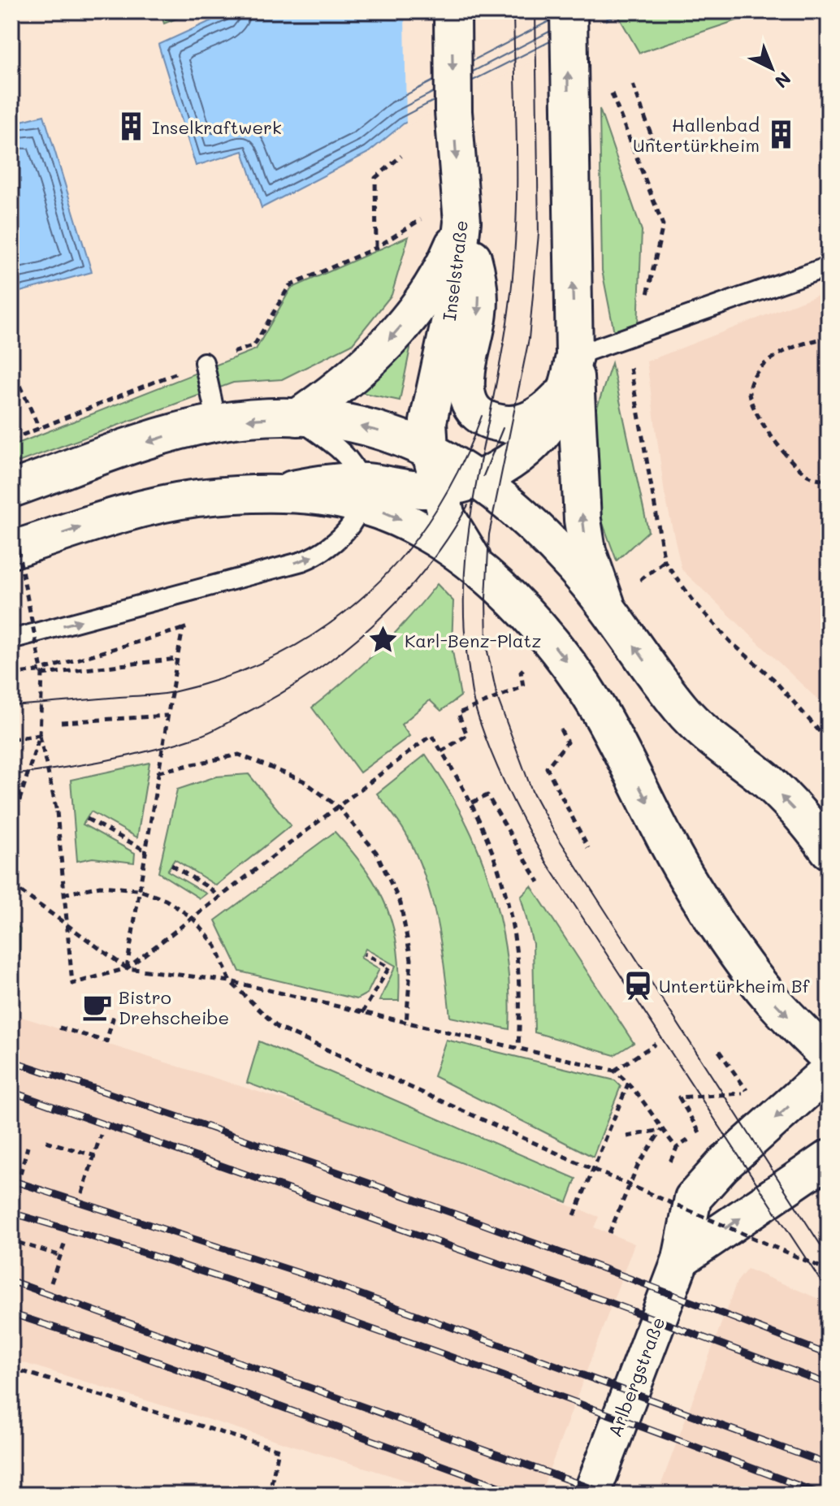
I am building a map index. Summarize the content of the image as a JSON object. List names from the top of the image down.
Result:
{
  "streets": {
    "main road": ["Inselstraße", "Arlbergstraße"]
  },
  "places": {
    "building": ["Inselkraftwerk", "Hallenbad Untertürkheim"],
    "place": ["Karl-Benz-Platz"],
    "station": ["Untertürkheim Bf"],
    "cafe": ["Bistro Drehscheibe"]
  },
  "north": "bottom right"
}
